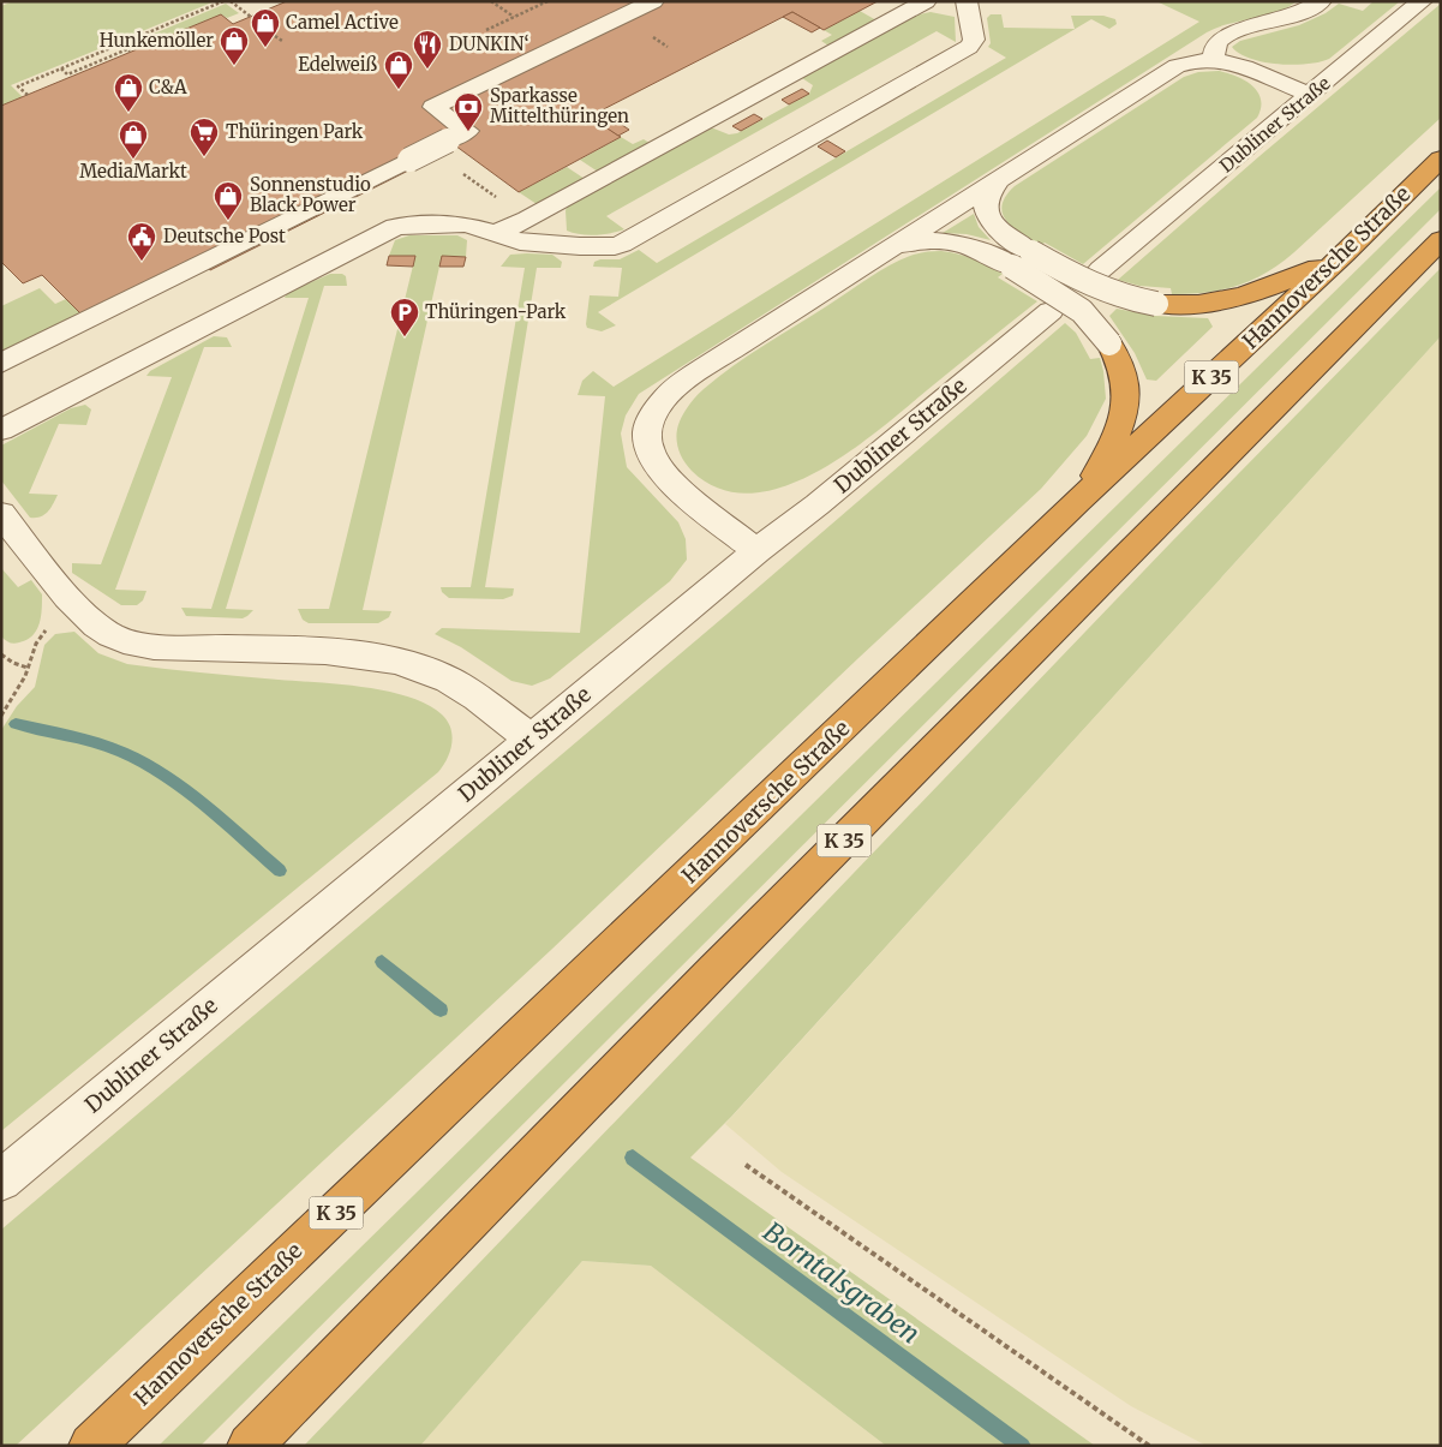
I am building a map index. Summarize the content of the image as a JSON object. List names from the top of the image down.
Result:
{
  "streets": {
    "highway": ["Hannoversche Straße", "K 35"],
    "street": ["Dubliner Straße"]
  },
  "water": ["Borntalsgraben"],
  "places": {
    "shop": [
      "Camel Active",
      "Hunkemöller",
      "Edelweiß",
      "C&A",
      "MediaMarkt",
      "Sonnenstudio Black Power"
    ],
    "restaurant": ["DUNKIN‘"],
    "bank": ["Sparkasse Mittelthüringen"],
    "supermarket": ["Thüringen Park"],
    "public building": ["Deutsche Post"],
    "parking": ["Thüringen-Park"]
  }
}
